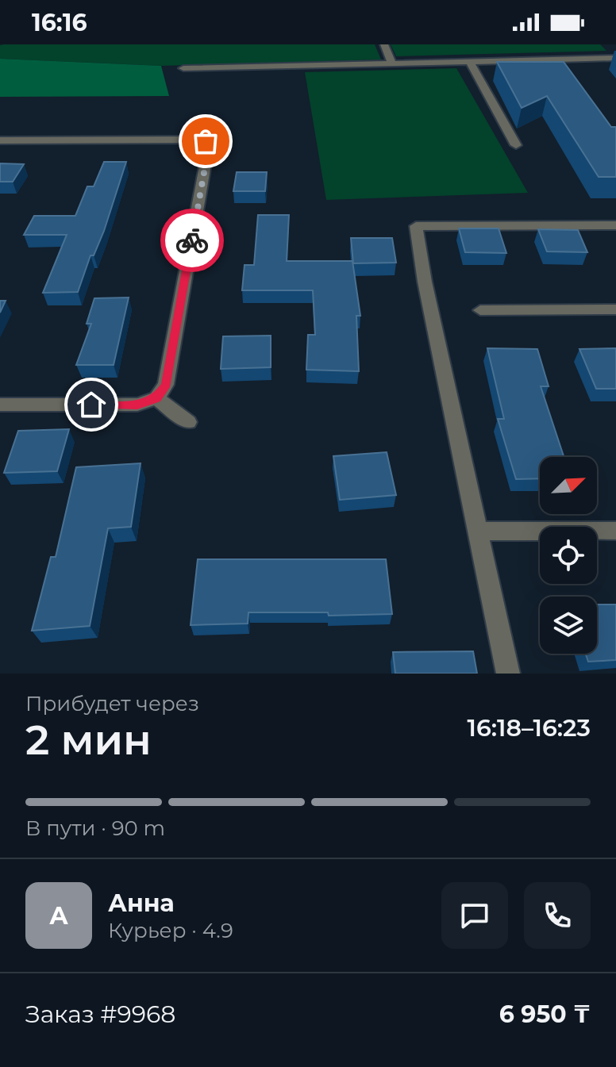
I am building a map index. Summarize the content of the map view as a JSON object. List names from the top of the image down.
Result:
{
  "north": "top right",
  "page": {
    "status": "16:16",
    "heading": ["2 мин", "Прибудет через", "16:18–16:23"],
    "panel": [
      "Анна",
      "Курьер · 4.9",
      "Заказ #9968",
      "6 950 ₸"
    ],
    "bar": "В пути · 90 m",
    "round": "А"
  }
}
